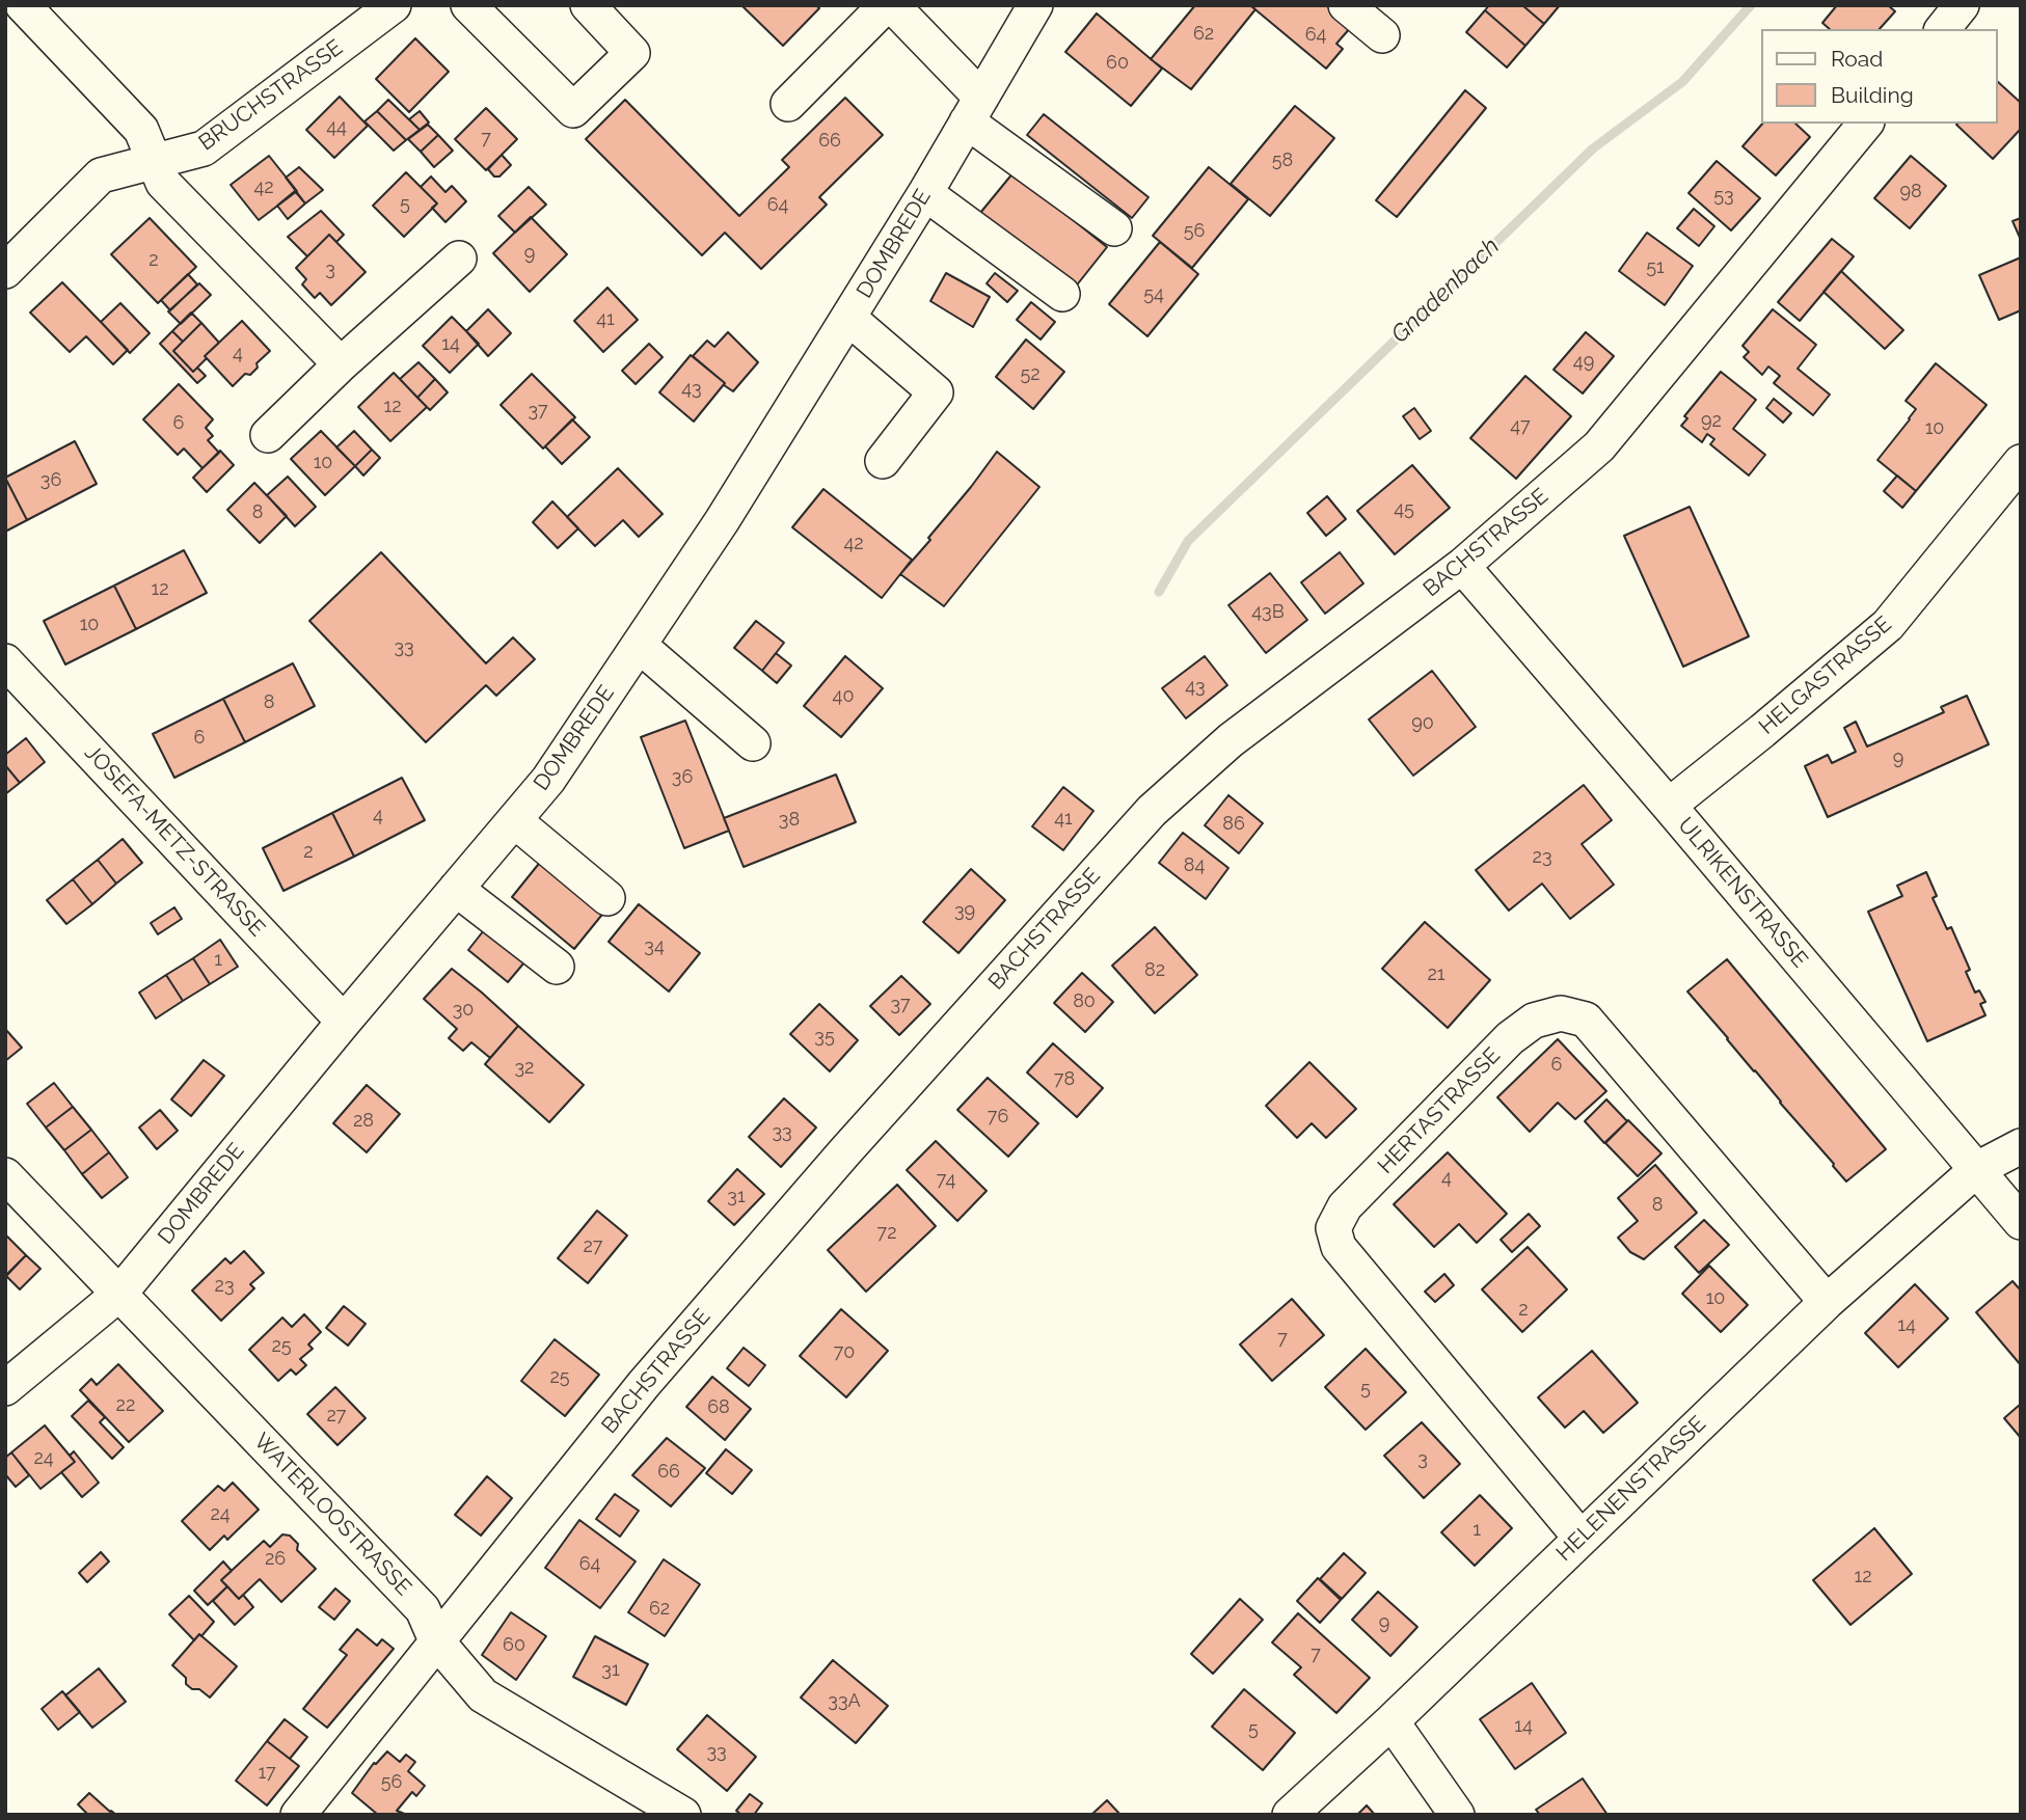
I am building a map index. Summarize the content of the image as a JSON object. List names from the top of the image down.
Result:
{
  "streets": {
    "street": [
      "BRUCHSTRASSE",
      "DOMBREDE",
      "BACHSTRASSE",
      "HELGASTRASSE",
      "JOSEFA-METZ-STRASSE",
      "ULRIKENSTRASSE",
      "HERTASTRASSE",
      "HELENENSTRASSE",
      "WATERLOOSTRASSE"
    ]
  },
  "crossings": [
    ["DOMBREDE", "JOSEFA-METZ-STRASSE"],
    ["DOMBREDE", "WATERLOOSTRASSE"],
    ["BACHSTRASSE", "ULRIKENSTRASSE"],
    ["BACHSTRASSE", "WATERLOOSTRASSE"],
    ["HELGASTRASSE", "ULRIKENSTRASSE"],
    ["ULRIKENSTRASSE", "HELENENSTRASSE"],
    ["HERTASTRASSE", "HELENENSTRASSE"]
  ],
  "water": ["Gnadenbach"],
  "house_numbers": [
    "62",
    "64",
    "60",
    "44",
    "7",
    "66",
    "58",
    "42",
    "98",
    "53",
    "5",
    "64",
    "56",
    "9",
    "2",
    "51",
    "3",
    "54",
    "41",
    "14",
    "4",
    "49",
    "52",
    "43",
    "12",
    "37",
    "92",
    "6",
    "47",
    "10",
    "10",
    "36",
    "45",
    "8",
    "42",
    "12",
    "43B",
    "10",
    "33",
    "43",
    "40",
    "8",
    "90",
    "6",
    "9",
    "36",
    "4",
    "41",
    "38",
    "86",
    "2",
    "23",
    "84",
    "39",
    "34",
    "1",
    "82",
    "21",
    "80",
    "37",
    "30",
    "35",
    "6",
    "32",
    "78",
    "76",
    "28",
    "33",
    "4",
    "74",
    "31",
    "8",
    "72",
    "27",
    "23",
    "10",
    "2",
    "14",
    "7",
    "25",
    "70",
    "25",
    "5",
    "22",
    "68",
    "27",
    "24",
    "3",
    "66",
    "24",
    "1",
    "26",
    "64",
    "12",
    "62",
    "9",
    "60",
    "7",
    "31",
    "33A",
    "14",
    "5",
    "33",
    "17",
    "56"
  ],
  "legend": ["Road", "Building"]
}
